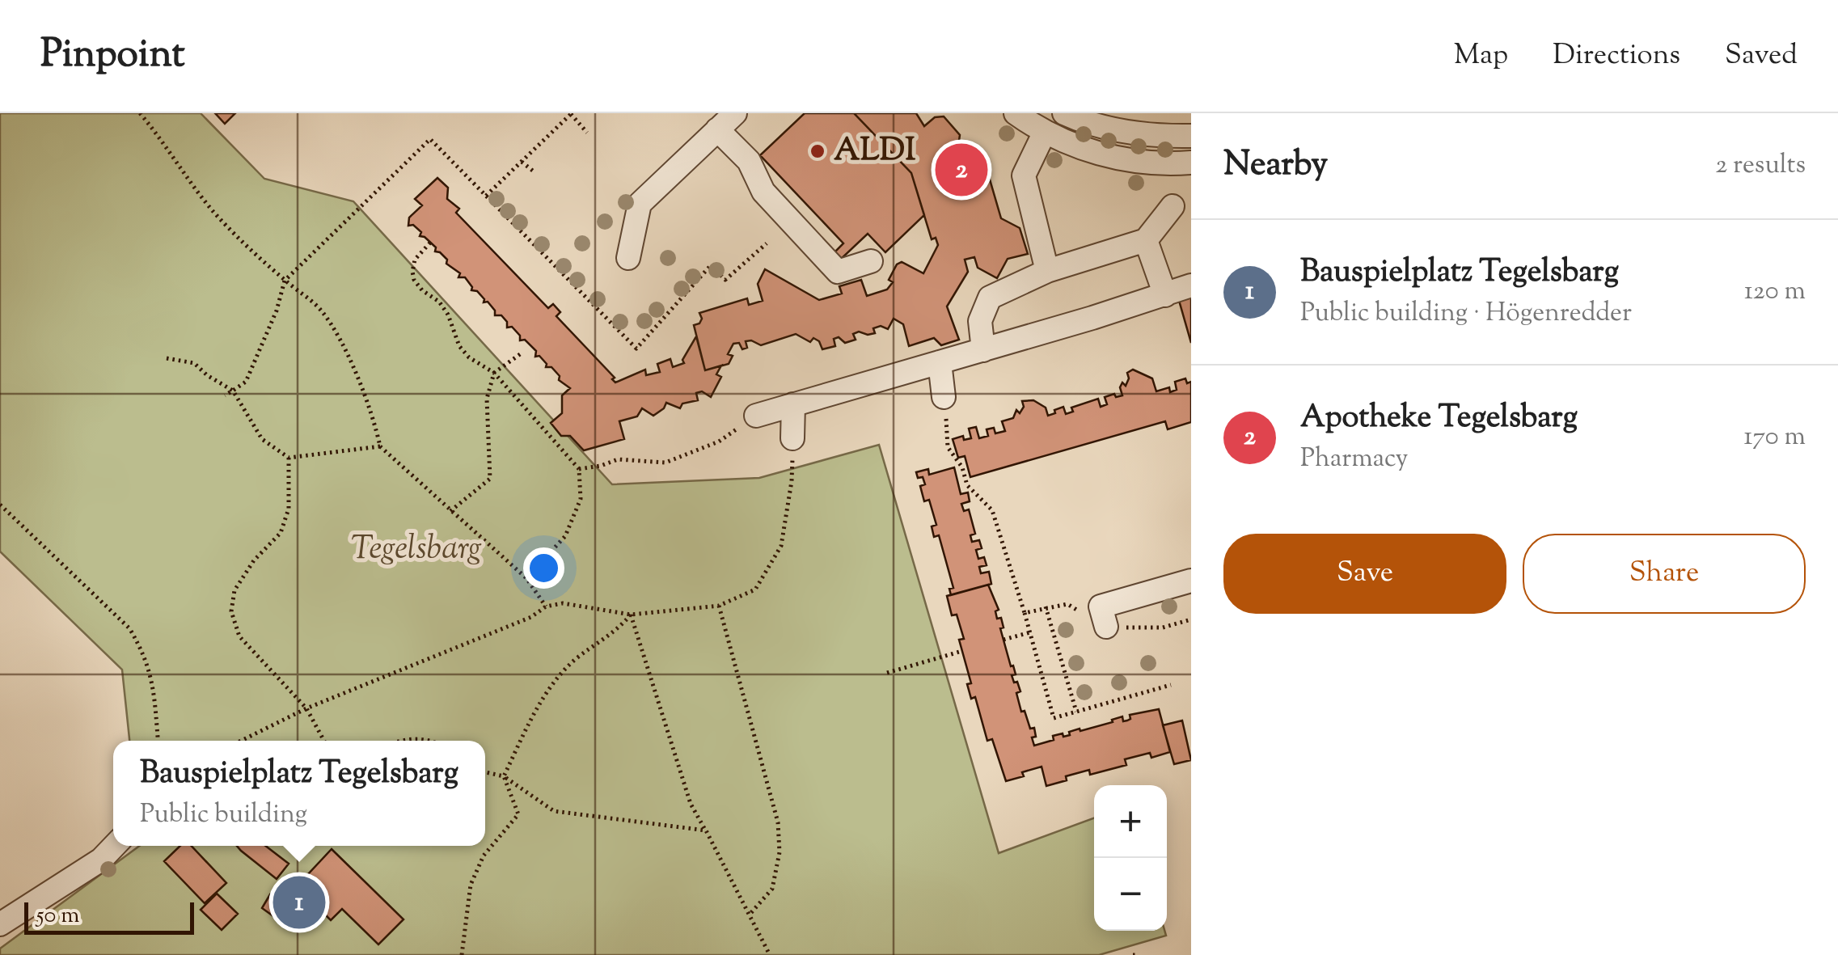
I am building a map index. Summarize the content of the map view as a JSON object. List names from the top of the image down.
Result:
{
  "parks": ["Tegelsbarg"],
  "places": ["ALDI"],
  "scale_bar": "50 m",
  "page": {
    "header": "Pinpoint",
    "nav": ["Map", "Directions", "Saved"],
    "heading": ["Nearby", "2 results"],
    "pins": ["2", "1"],
    "list": [
      {
        "mark": "1",
        "name": "Bauspielplatz Tegelsbarg",
        "note": "Public building · Högenredder",
        "value": "120 m"
      },
      {
        "mark": "2",
        "name": "Apotheke Tegelsbarg",
        "note": "Pharmacy",
        "value": "170 m"
      }
    ],
    "buttons": ["Save", "Share"],
    "popup": ["Bauspielplatz Tegelsbarg", "Public building"],
    "map_buttons": ["+", "−"],
    "scale": "50 m"
  }
}
